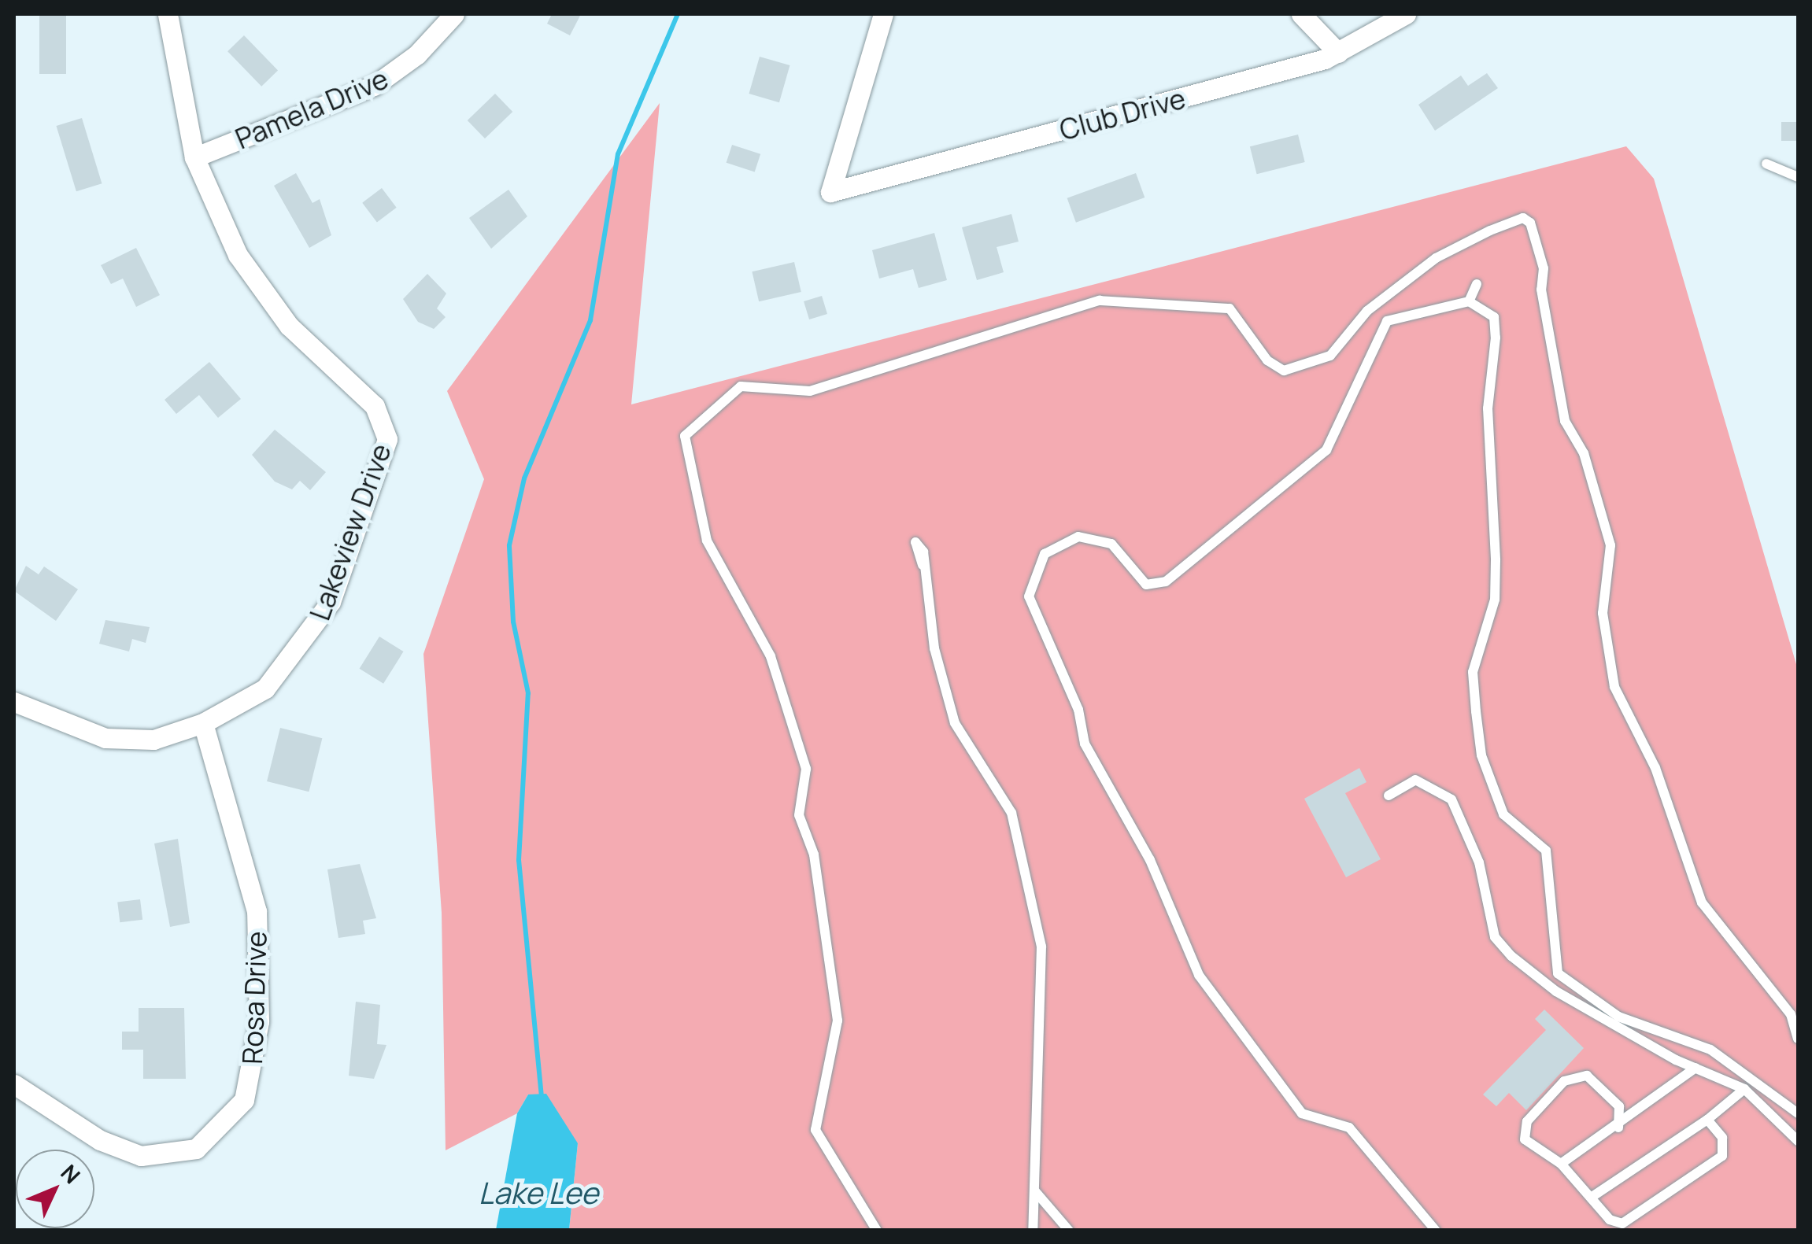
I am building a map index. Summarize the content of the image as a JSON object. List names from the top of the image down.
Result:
{
  "streets": {
    "street": [
      "Pamela Drive",
      "Club Drive",
      "Lakeview Drive",
      "Rosa Drive"
    ]
  },
  "crossings": [
    ["Pamela Drive", "Lakeview Drive"],
    ["Lakeview Drive", "Rosa Drive"]
  ],
  "water": ["Lake Lee"],
  "north": "top right"
}
